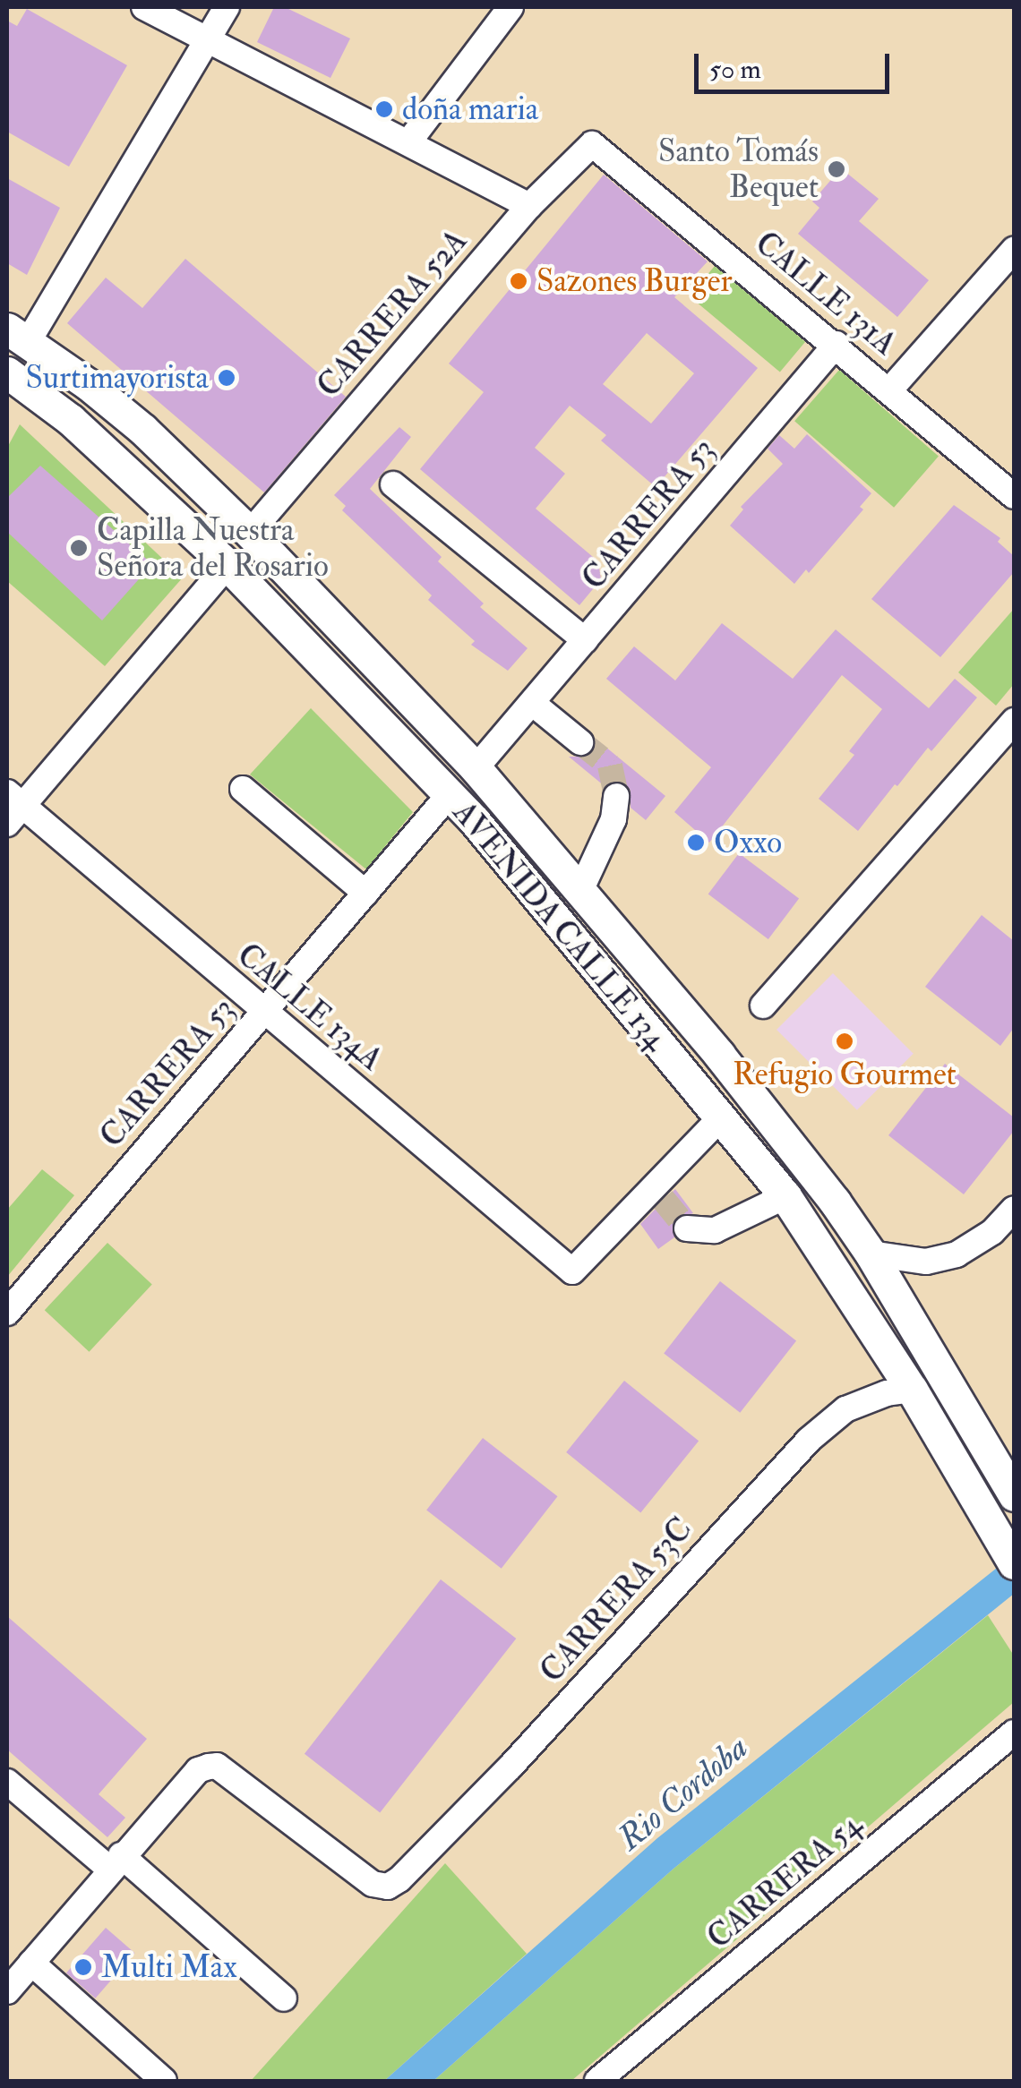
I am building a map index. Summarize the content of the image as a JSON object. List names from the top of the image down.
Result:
{
  "streets": {
    "main road": ["AVENIDA CALLE 134"],
    "street": [
      "CALLE 131A",
      "CARRERA 52A",
      "CARRERA 53",
      "CALLE 134A",
      "CARRERA 53C",
      "CARRERA 54"
    ]
  },
  "crossings": [
    ["CALLE 131A", "CARRERA 52A"],
    ["CALLE 131A", "CARRERA 53"],
    ["CARRERA 52A", "AVENIDA CALLE 134"],
    ["CARRERA 53", "AVENIDA CALLE 134"],
    ["CARRERA 53", "CALLE 134A"],
    ["AVENIDA CALLE 134", "CALLE 134A"],
    ["AVENIDA CALLE 134", "CARRERA 53C"]
  ],
  "water": ["Rio Cordoba"],
  "places": [
    "doña maria",
    "Santo Tomás Bequet",
    "Sazones Burger",
    "Surtimayorista",
    "Capilla Nuestra Señora del Rosario",
    "Oxxo",
    "Refugio Gourmet",
    "Multi Max"
  ],
  "scale_bar": "50 m"
}
